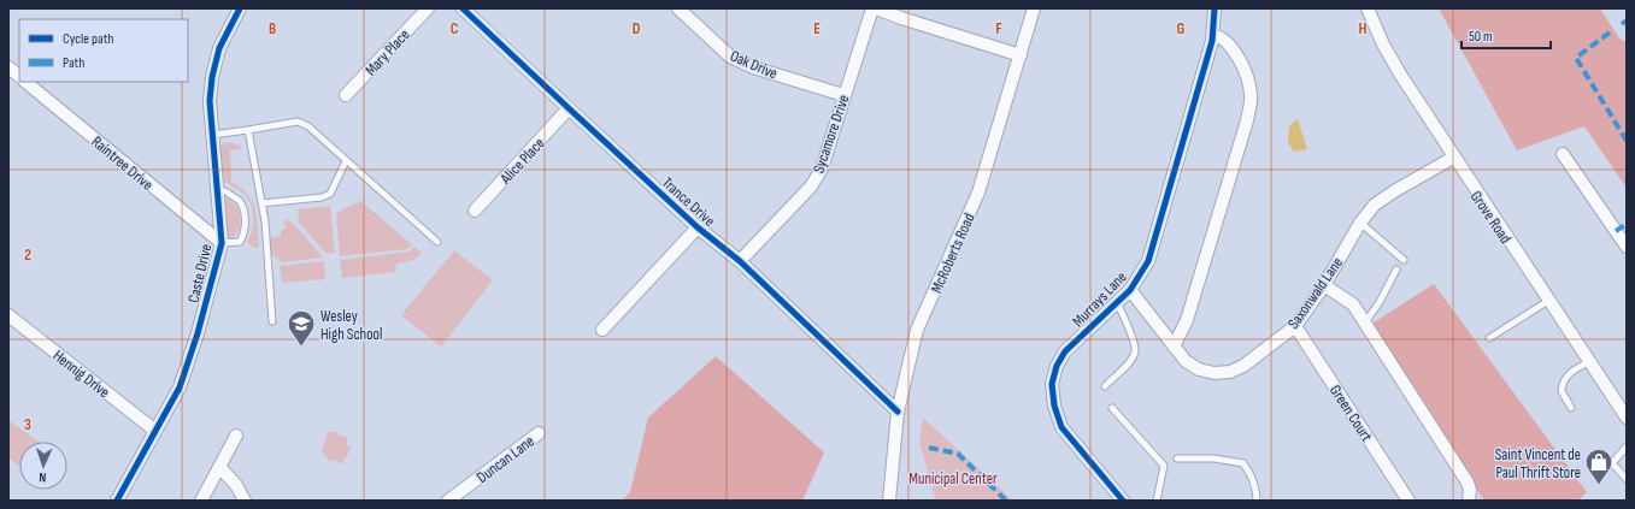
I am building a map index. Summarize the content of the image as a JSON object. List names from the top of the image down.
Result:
{
  "streets": {
    "street": [
      "Mary Place",
      "Oak Drive",
      "Sycamore Drive",
      "Alice Place",
      "Raintree Drive",
      "Trance Drive",
      "Grove Road",
      "McRoberts Road",
      "Caste Drive",
      "Saxonwald Lane",
      "Murrays Lane",
      "Hennig Drive",
      "Green Court",
      "Duncan Lane"
    ]
  },
  "crossings": [
    ["Oak Drive", "Sycamore Drive"],
    ["Sycamore Drive", "Trance Drive"],
    ["Alice Place", "Trance Drive"],
    ["Raintree Drive", "Caste Drive"],
    ["Trance Drive", "McRoberts Road"],
    ["Grove Road", "Saxonwald Lane"],
    ["Caste Drive", "Hennig Drive"],
    ["Saxonwald Lane", "Murrays Lane"],
    ["Saxonwald Lane", "Green Court"]
  ],
  "parks": ["Municipal Center"],
  "places": {
    "school or university": ["Wesley High School"],
    "shop": ["Saint Vincent de Paul Thrift Store"]
  },
  "legend": ["Cycle path", "Path"],
  "scale_bar": "50 m",
  "north": "bottom",
  "grid": {
    "columns": [
      "B",
      "C",
      "D",
      "E",
      "F",
      "G",
      "H"
    ],
    "rows": ["2", "3"]
  }
}
